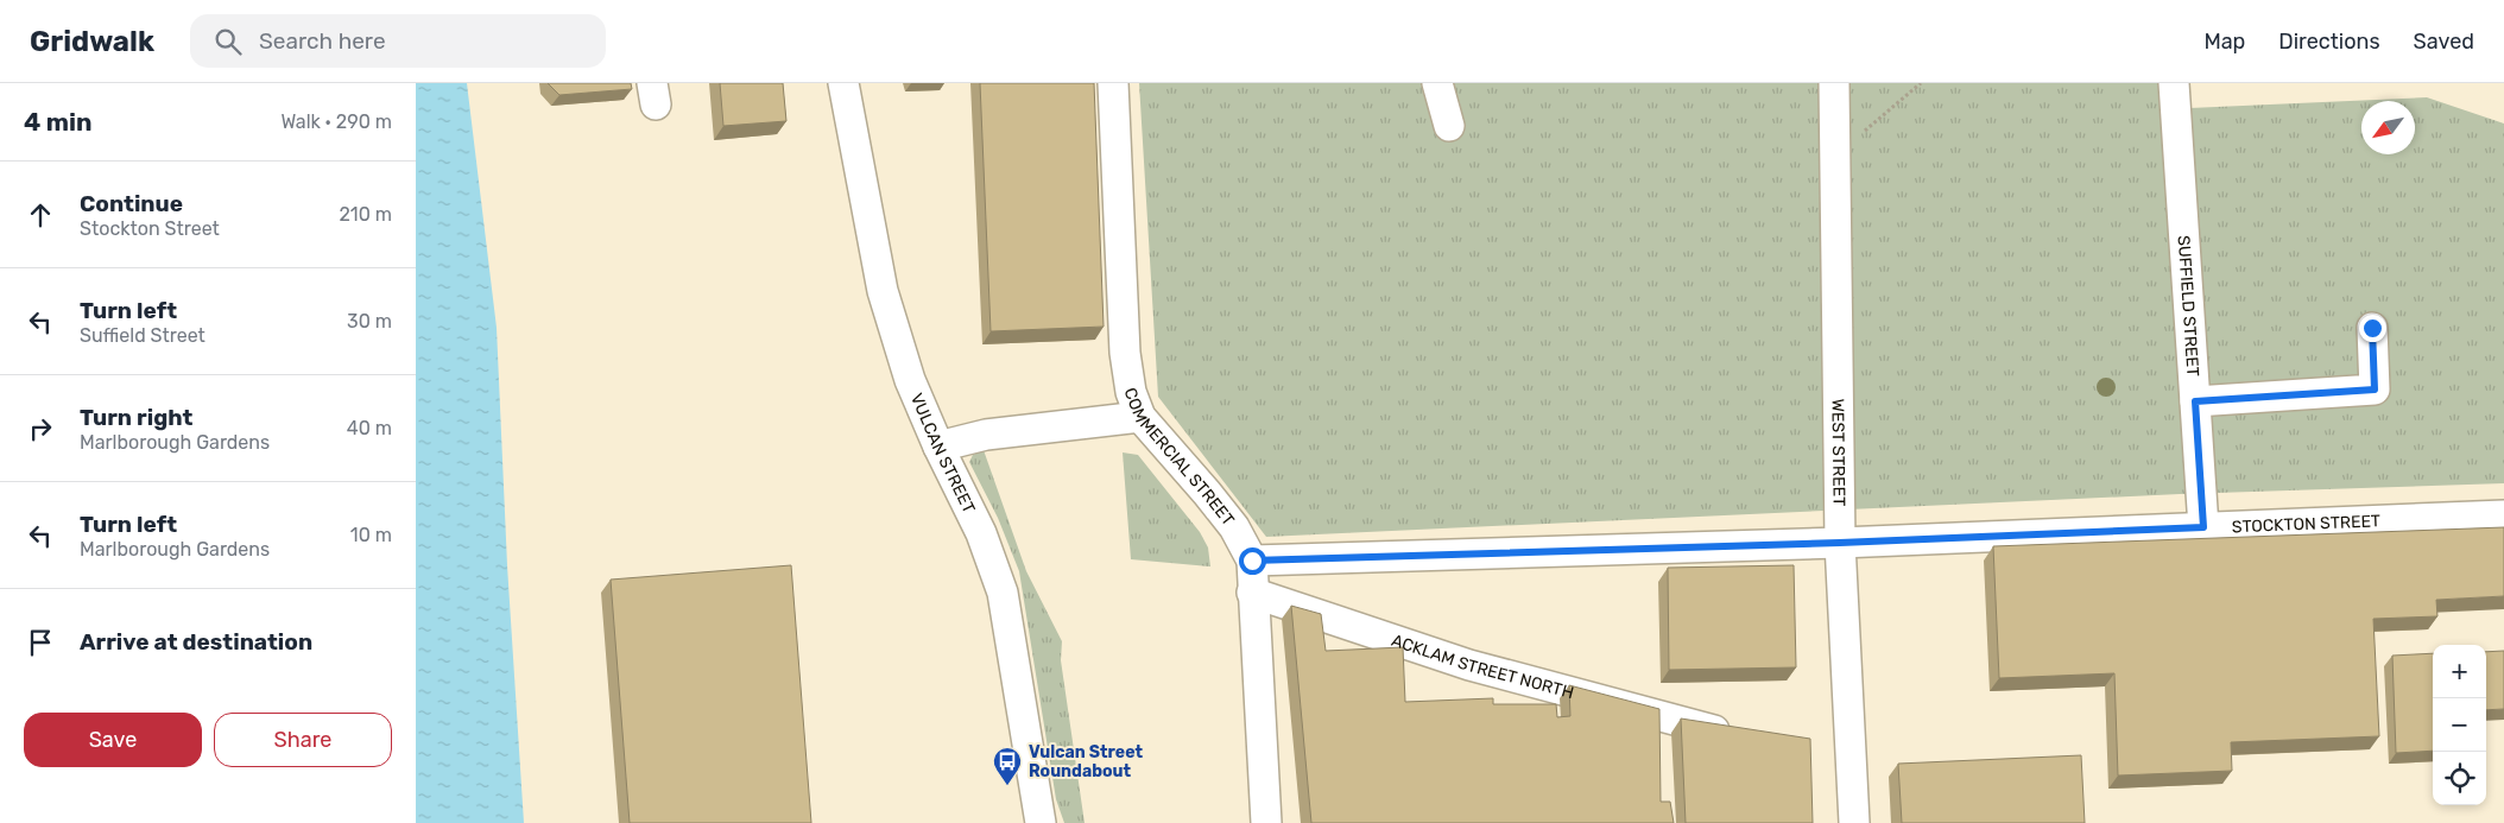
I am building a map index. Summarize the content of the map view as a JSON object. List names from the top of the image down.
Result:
{
  "streets": {
    "street": [
      "SUFFIELD STREET",
      "VULCAN STREET",
      "WEST STREET",
      "COMMERCIAL STREET",
      "STOCKTON STREET",
      "ACKLAM STREET NORTH"
    ]
  },
  "crossings": [
    ["SUFFIELD STREET", "STOCKTON STREET"],
    ["WEST STREET", "STOCKTON STREET"],
    ["COMMERCIAL STREET", "STOCKTON STREET"],
    ["COMMERCIAL STREET", "ACKLAM STREET NORTH"]
  ],
  "places": {
    "bus stop": ["Vulcan Street Roundabout"]
  },
  "north": "bottom left",
  "page": {
    "header": "Gridwalk",
    "search": "Search here",
    "nav": ["Map", "Directions", "Saved"],
    "heading": ["4 min", "Walk · 290 m"],
    "list": [
      ["Continue", "Stockton Street", "210 m"],
      ["Turn left", "Suffield Street", "30 m"],
      ["Turn right", "Marlborough Gardens", "40 m"],
      ["Turn left", "Marlborough Gardens", "10 m"],
      "Arrive at destination"
    ],
    "map_buttons": ["+", "−"],
    "buttons": ["Save", "Share"]
  }
}
